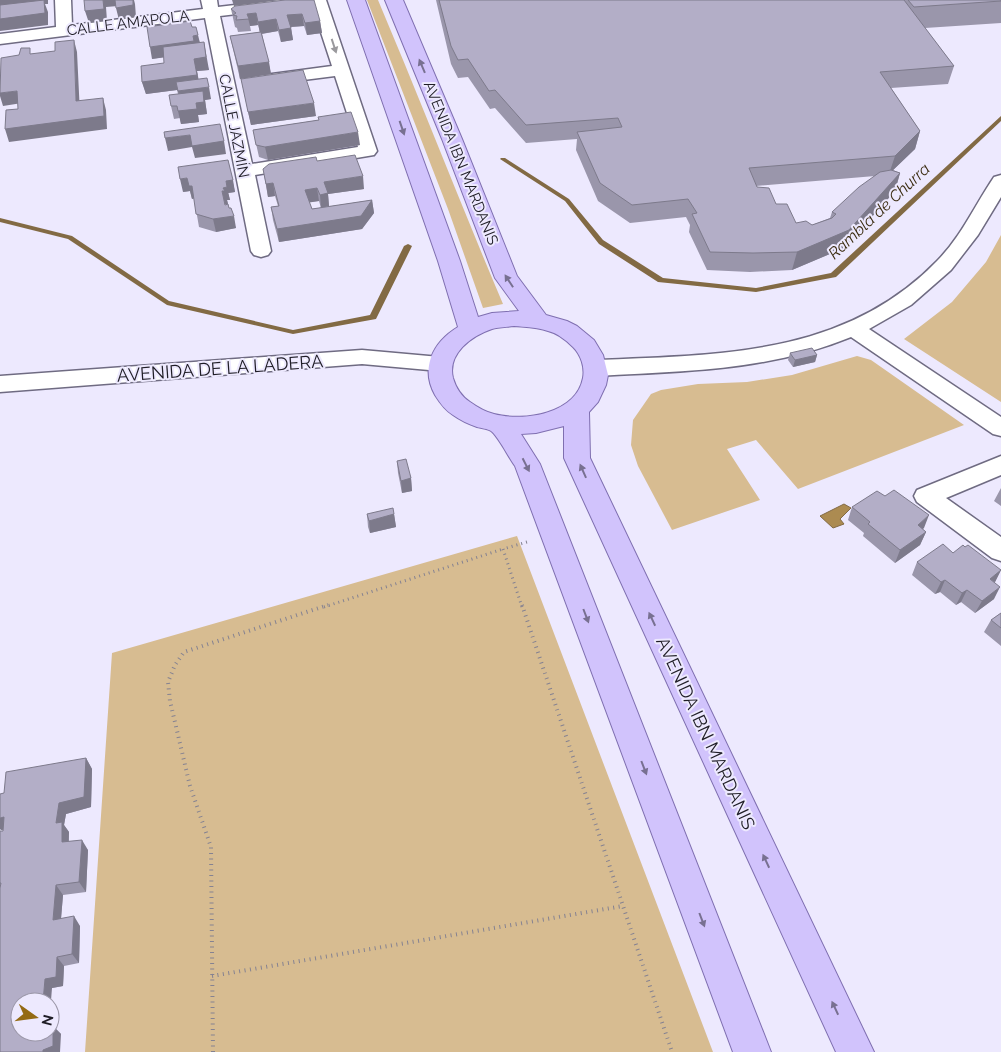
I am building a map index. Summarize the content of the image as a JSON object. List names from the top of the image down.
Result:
{
  "streets": {
    "main road": ["AVENIDA IBN MARDANIS"],
    "street": ["CALLE AMAPOLA", "CALLE JAZMÍN", "AVENIDA DE LA LADERA"]
  },
  "crossings": [
    ["CALLE AMAPOLA", "CALLE JAZMÍN"],
    ["AVENIDA IBN MARDANIS", "AVENIDA DE LA LADERA"]
  ],
  "water": ["Rambla de Churra"],
  "north": "right"
}
